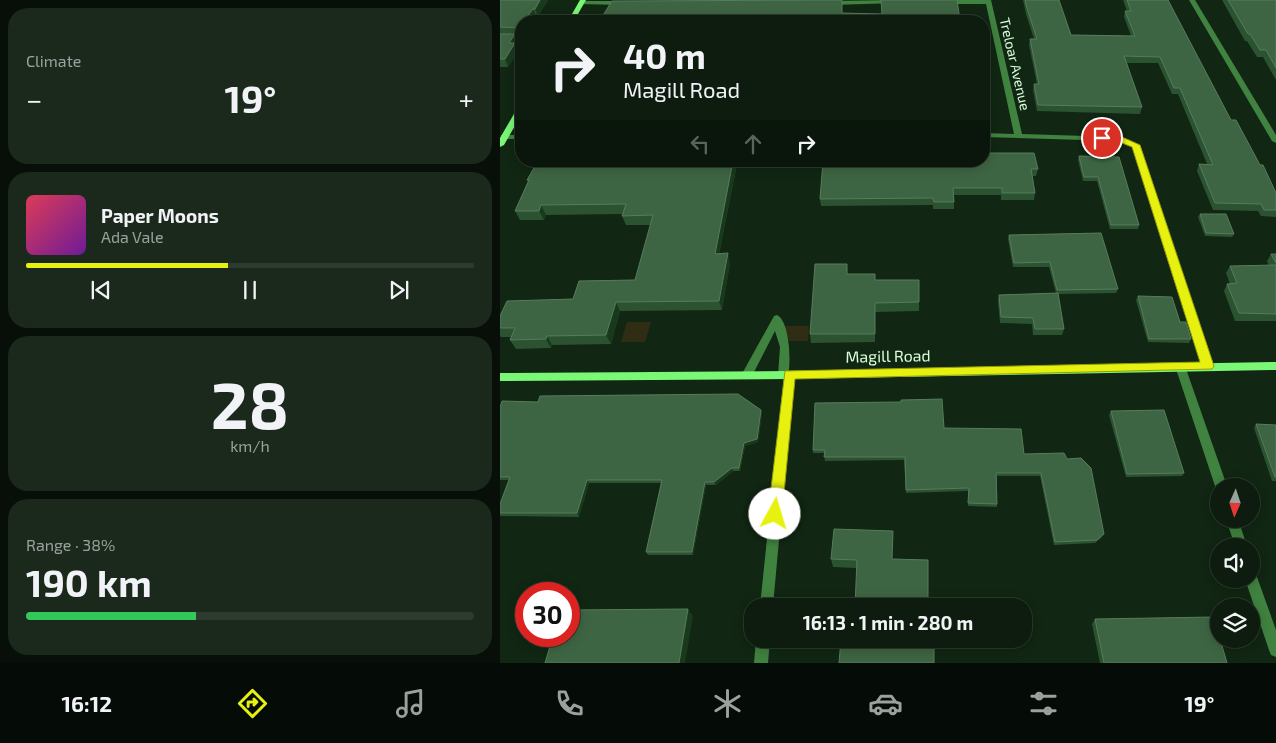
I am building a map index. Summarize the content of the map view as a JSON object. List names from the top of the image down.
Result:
{
  "streets": {
    "main road": ["Magill Road"],
    "street": ["Treloar Avenue"]
  },
  "north": "bottom",
  "page": {
    "tile": [
      "Climate",
      ["28", "km/h"],
      ["Range · 38%", "190 km"]
    ],
    "turn": ["40 m", "Magill Road"],
    "heat": ["−", "19°", "+"],
    "song": ["Paper Moons", "Ada Vale"],
    "limit": "30",
    "trip": "16:13 · 1 min · 280 m",
    "tabs": ["16:12", "19°"]
  }
}
